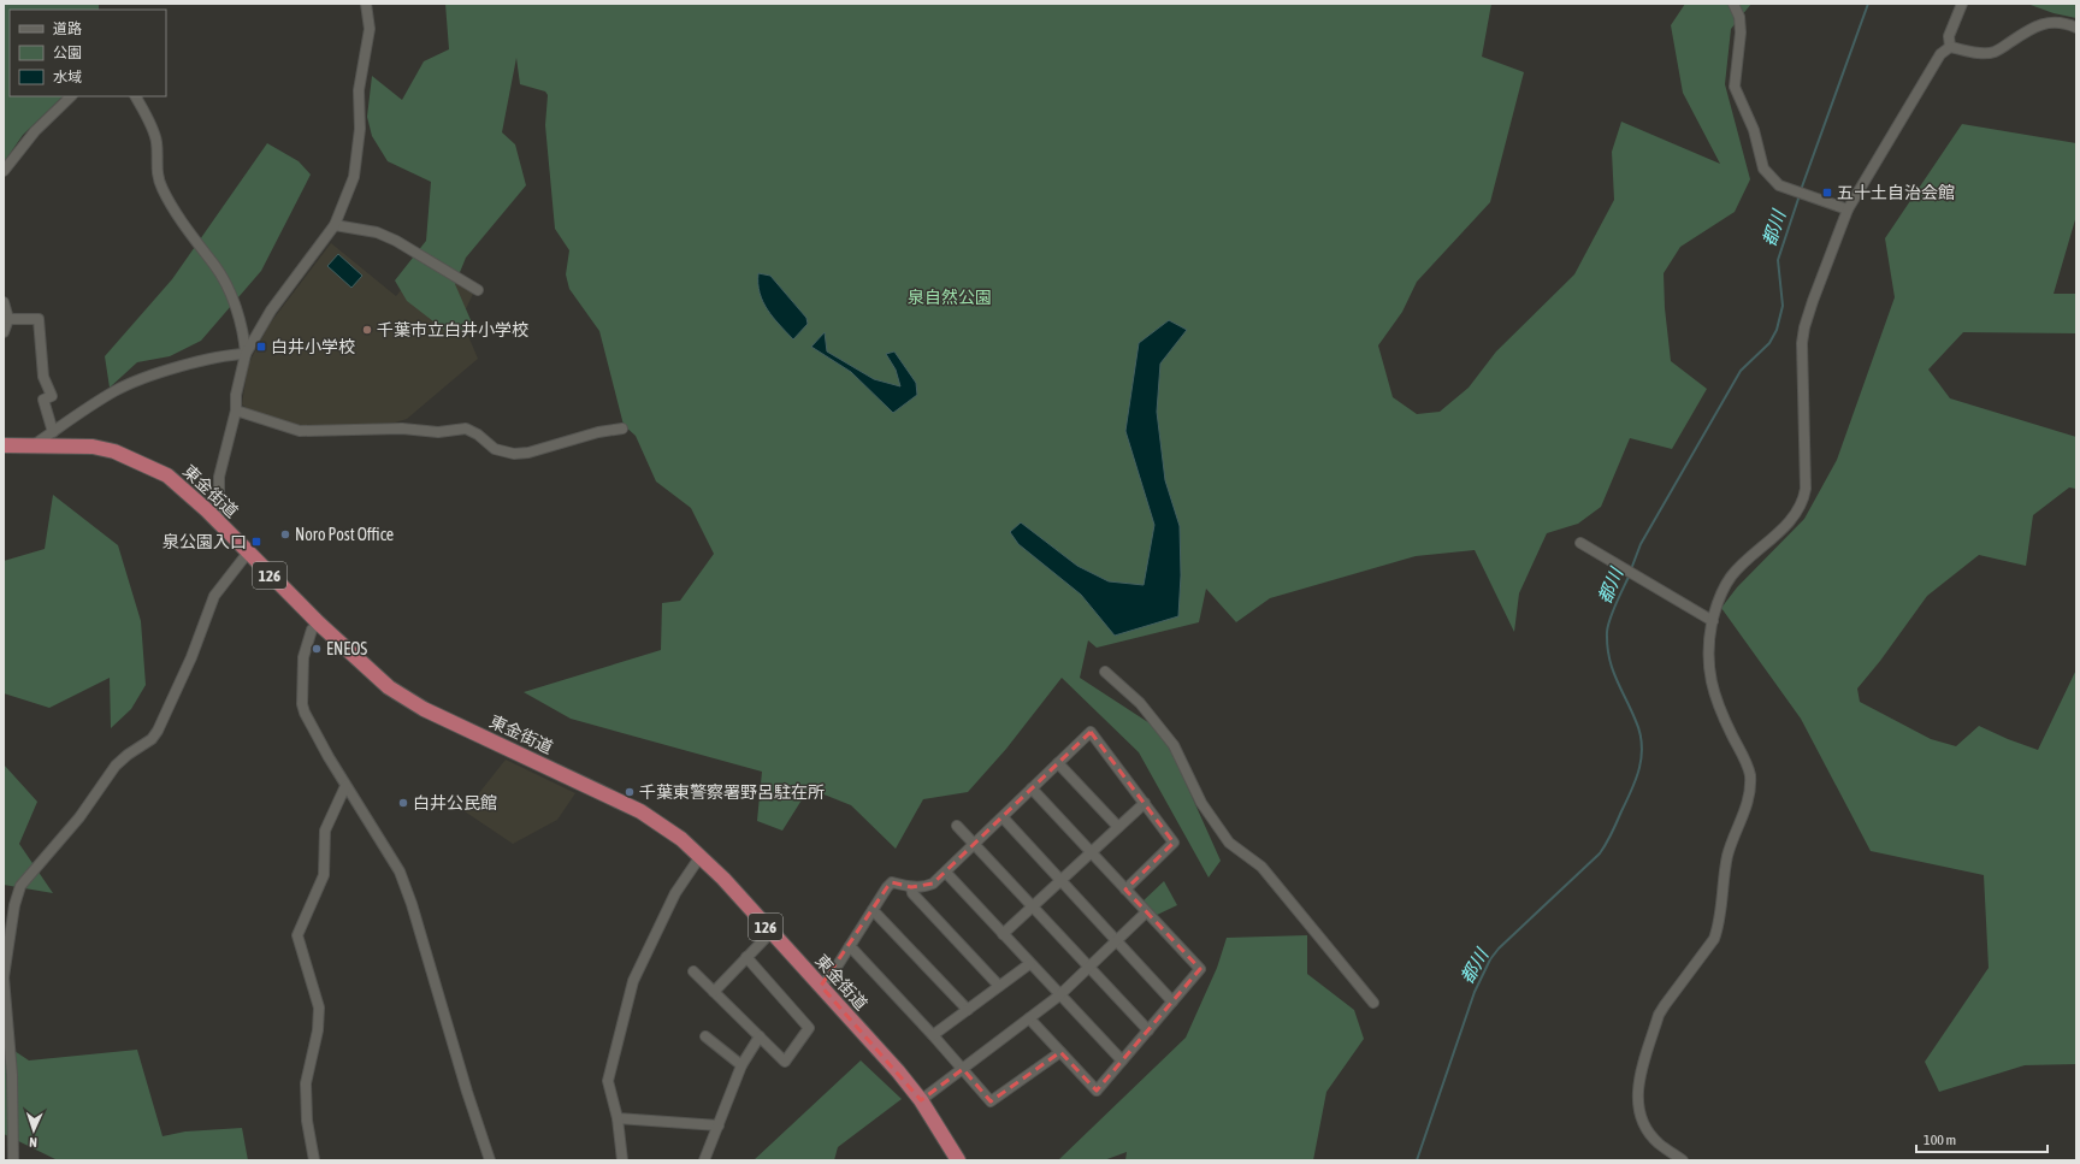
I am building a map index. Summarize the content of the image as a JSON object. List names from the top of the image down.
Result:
{
  "streets": {
    "highway": ["東金街道", "126"]
  },
  "water": ["都川"],
  "parks": ["泉自然公園"],
  "places": {
    "transit": ["五十土自治会館", "白井小学校", "泉公園入口"],
    "other": [
      "千葉市立白井小学校",
      "Noro Post Office",
      "ENEOS",
      "千葉東警察署野呂駐在所",
      "白井公民館"
    ]
  },
  "legend": ["道路", "公園", "水域"],
  "scale_bar": "100 m",
  "north": "bottom"
}
